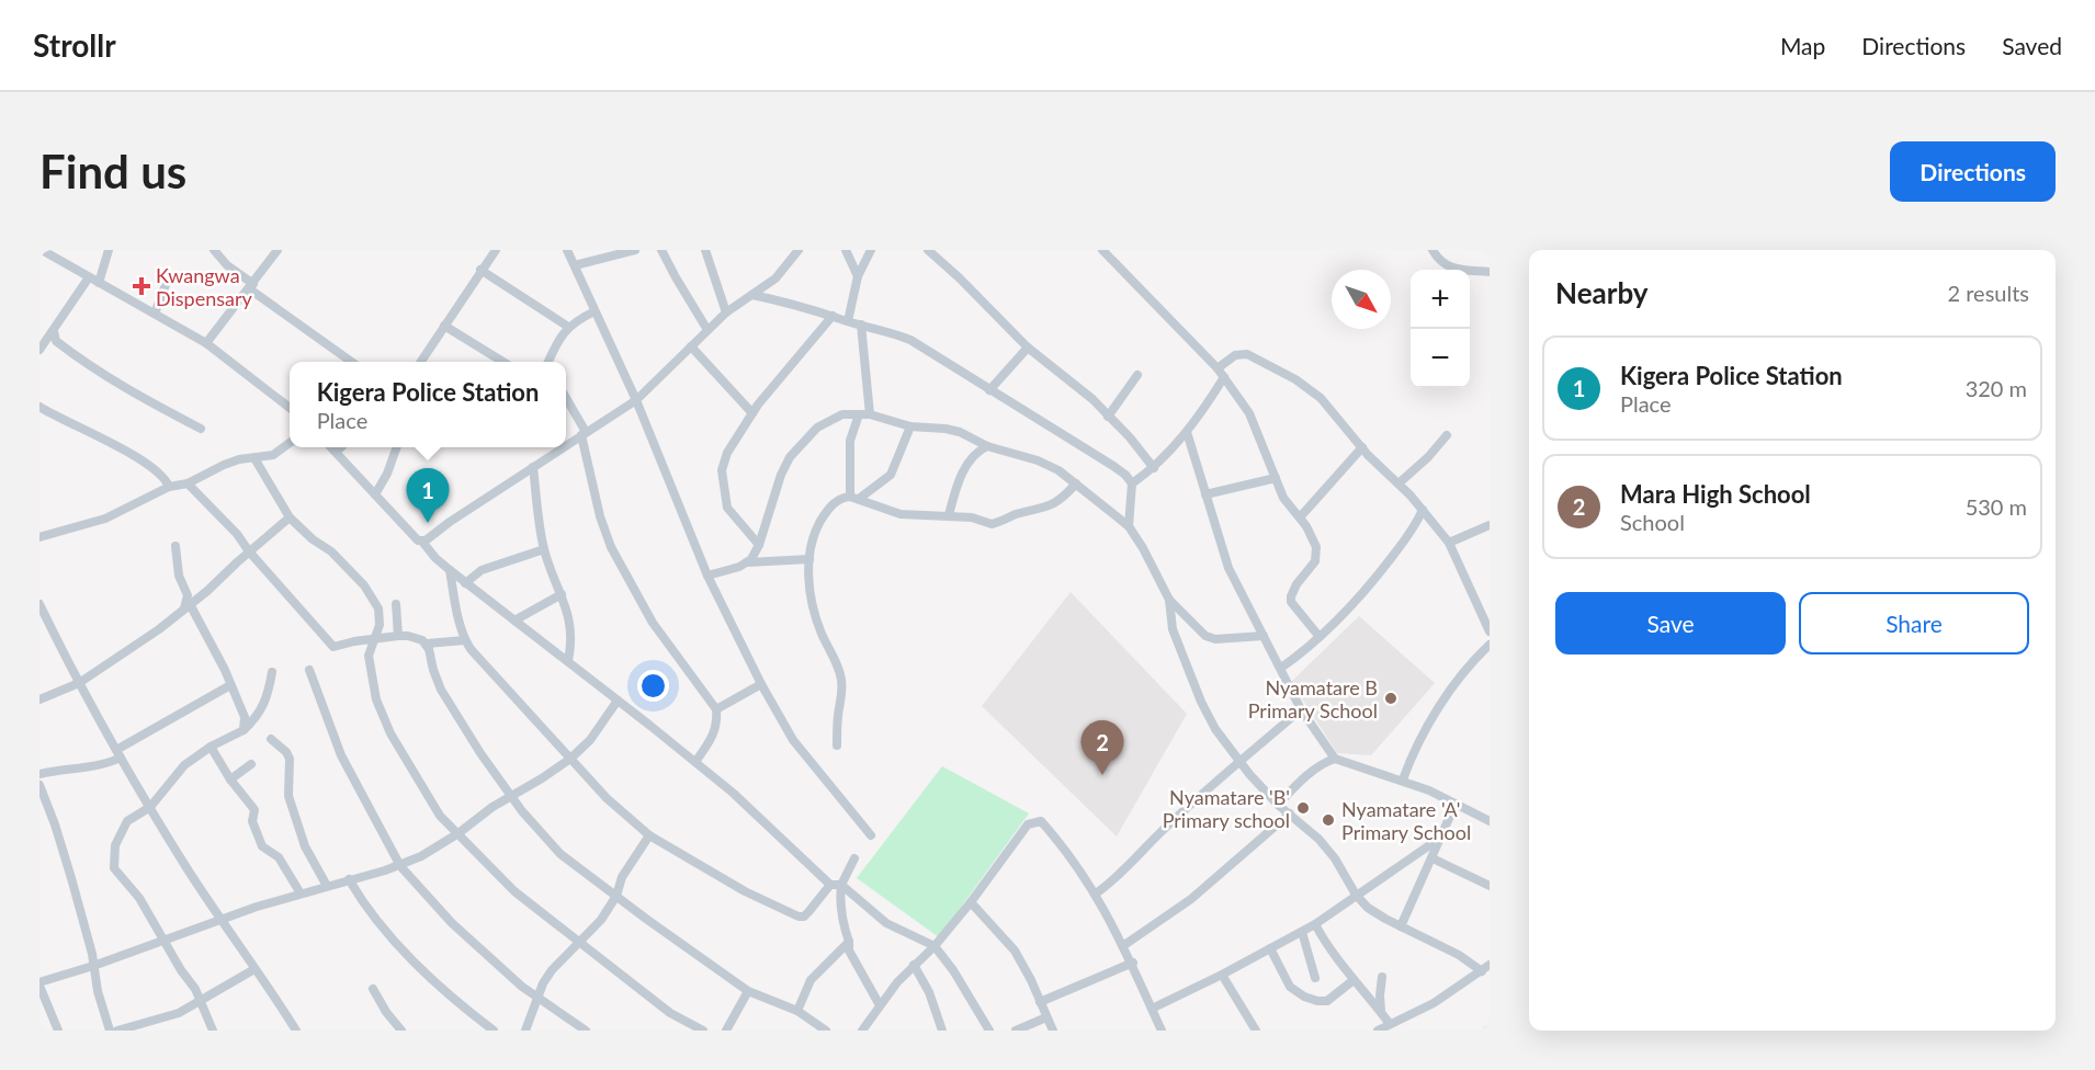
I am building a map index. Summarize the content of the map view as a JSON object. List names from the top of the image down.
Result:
{
  "places": {
    "health": ["Kwangwa Dispensary"],
    "other": ["Nyamatare B Primary School", "Nyamatare 'B' Primary school", "Nyamatare 'A' Primary School"]
  },
  "north": "bottom right",
  "page": {
    "header": "Strollr",
    "nav": ["Map", "Directions", "Saved"],
    "buttons": [
      "Directions",
      ["Save", "Share"]
    ],
    "title": "Find us",
    "heading": ["Nearby", "2 results"],
    "map_buttons": ["+", "−"],
    "list": [
      {
        "mark": "1",
        "name": "Kigera Police Station",
        "note": "Place",
        "value": "320 m"
      },
      {
        "mark": "2",
        "name": "Mara High School",
        "note": "School",
        "value": "530 m"
      }
    ],
    "popup": ["Kigera Police Station", "Place"],
    "pins": ["1", "2"]
  }
}
